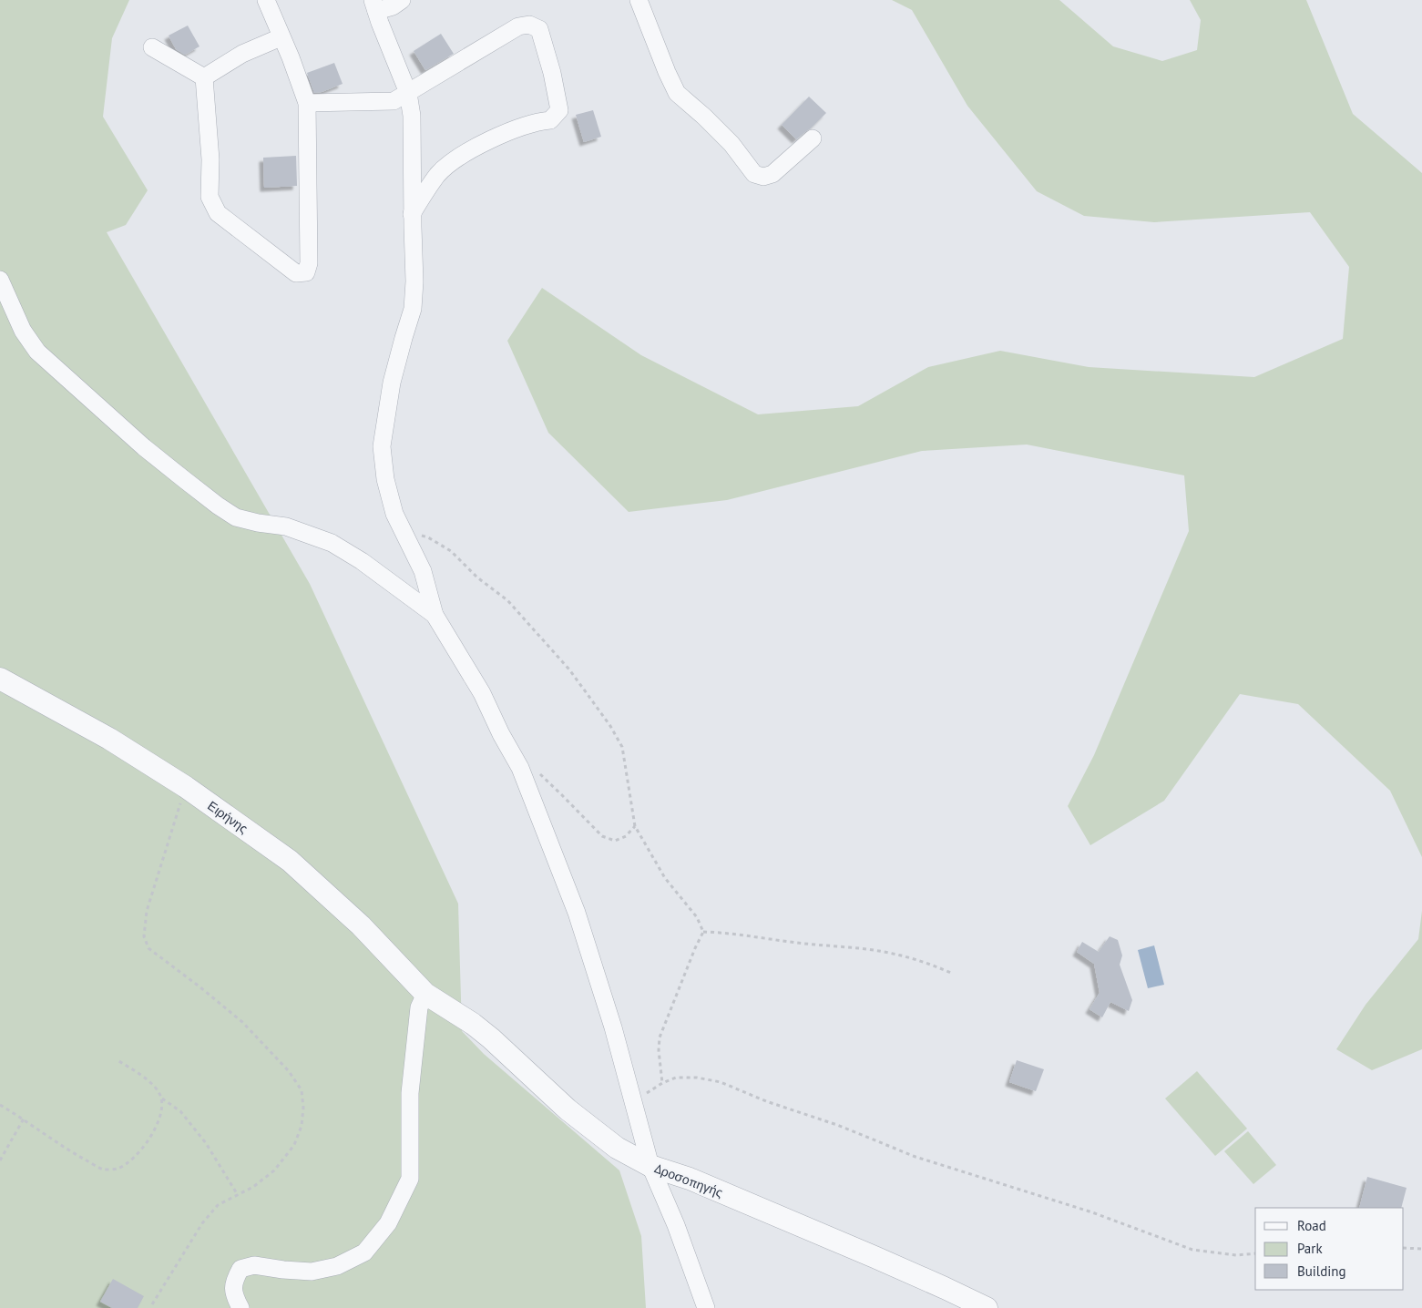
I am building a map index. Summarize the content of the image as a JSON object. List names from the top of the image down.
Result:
{
  "streets": {
    "street": ["Ειρήνης", "Δροσοπηγής"]
  },
  "crossings": [
    ["Ειρήνης", "Δροσοπηγής"]
  ],
  "legend": ["Road", "Park", "Building"]
}
